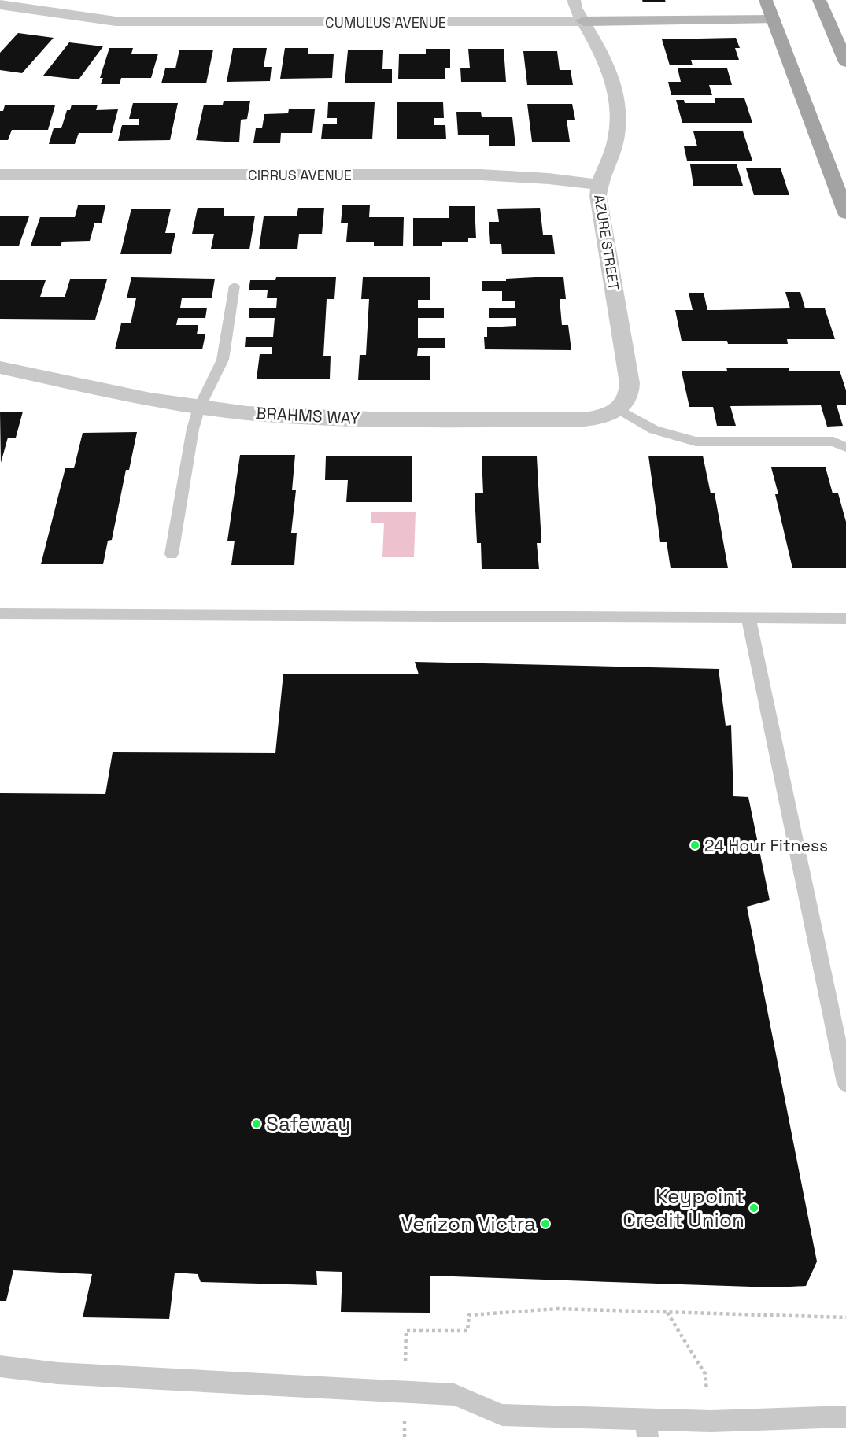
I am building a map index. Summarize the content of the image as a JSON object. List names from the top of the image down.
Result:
{
  "streets": {
    "street": [
      "CUMULUS AVENUE",
      "CIRRUS AVENUE",
      "AZURE STREET",
      "BRAHMS WAY"
    ]
  },
  "crossings": [
    ["CUMULUS AVENUE", "AZURE STREET"],
    ["CIRRUS AVENUE", "AZURE STREET"],
    ["AZURE STREET", "BRAHMS WAY"]
  ],
  "places": [
    "24 Hour Fitness",
    "Safeway",
    "Keypoint Credit Union",
    "Verizon Victra"
  ]
}
